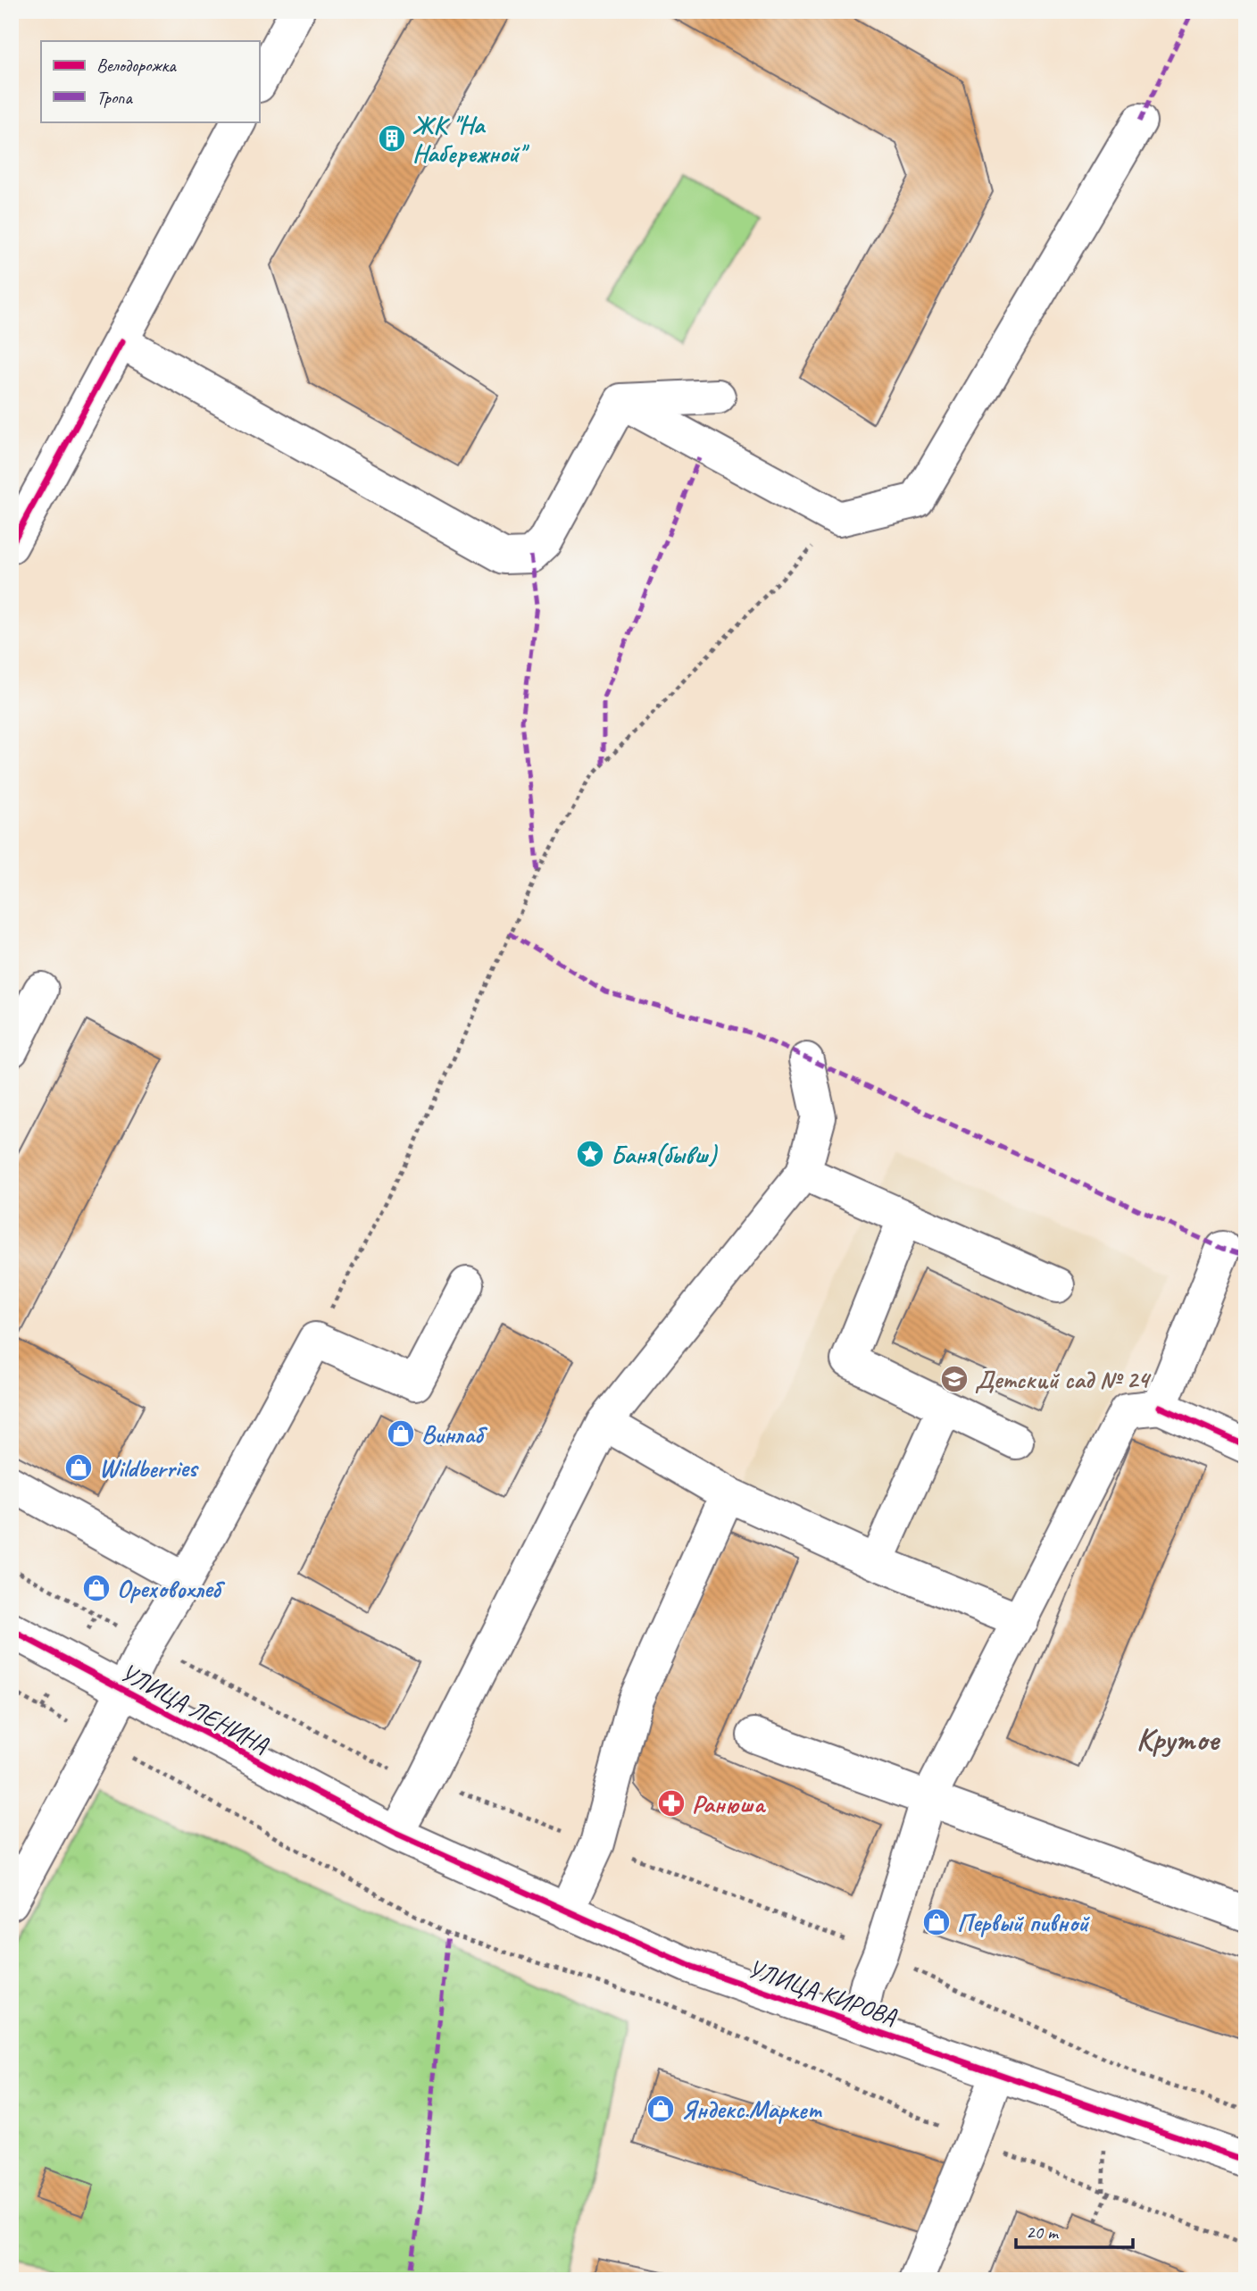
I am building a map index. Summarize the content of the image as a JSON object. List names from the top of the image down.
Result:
{
  "streets": {
    "street": ["УЛИЦА ЛЕНИНА", "УЛИЦА КИРОВА"]
  },
  "crossings": [
    ["УЛИЦА ЛЕНИНА", "УЛИЦА КИРОВА"]
  ],
  "districts": ["Крутое"],
  "places": {
    "building": ["ЖК \"На Набережной\""],
    "place": ["Баня(бывш)"],
    "school or university": ["Детский сад № 24"],
    "shop": [
      "Винлаб",
      "Wildberries",
      "Ореховохлеб",
      "Первый пивной",
      "Яндекс.Маркет"
    ],
    "pharmacy": ["Ранюша"]
  },
  "legend": ["Велодорожка", "Тропа"],
  "scale_bar": "20 m"
}
